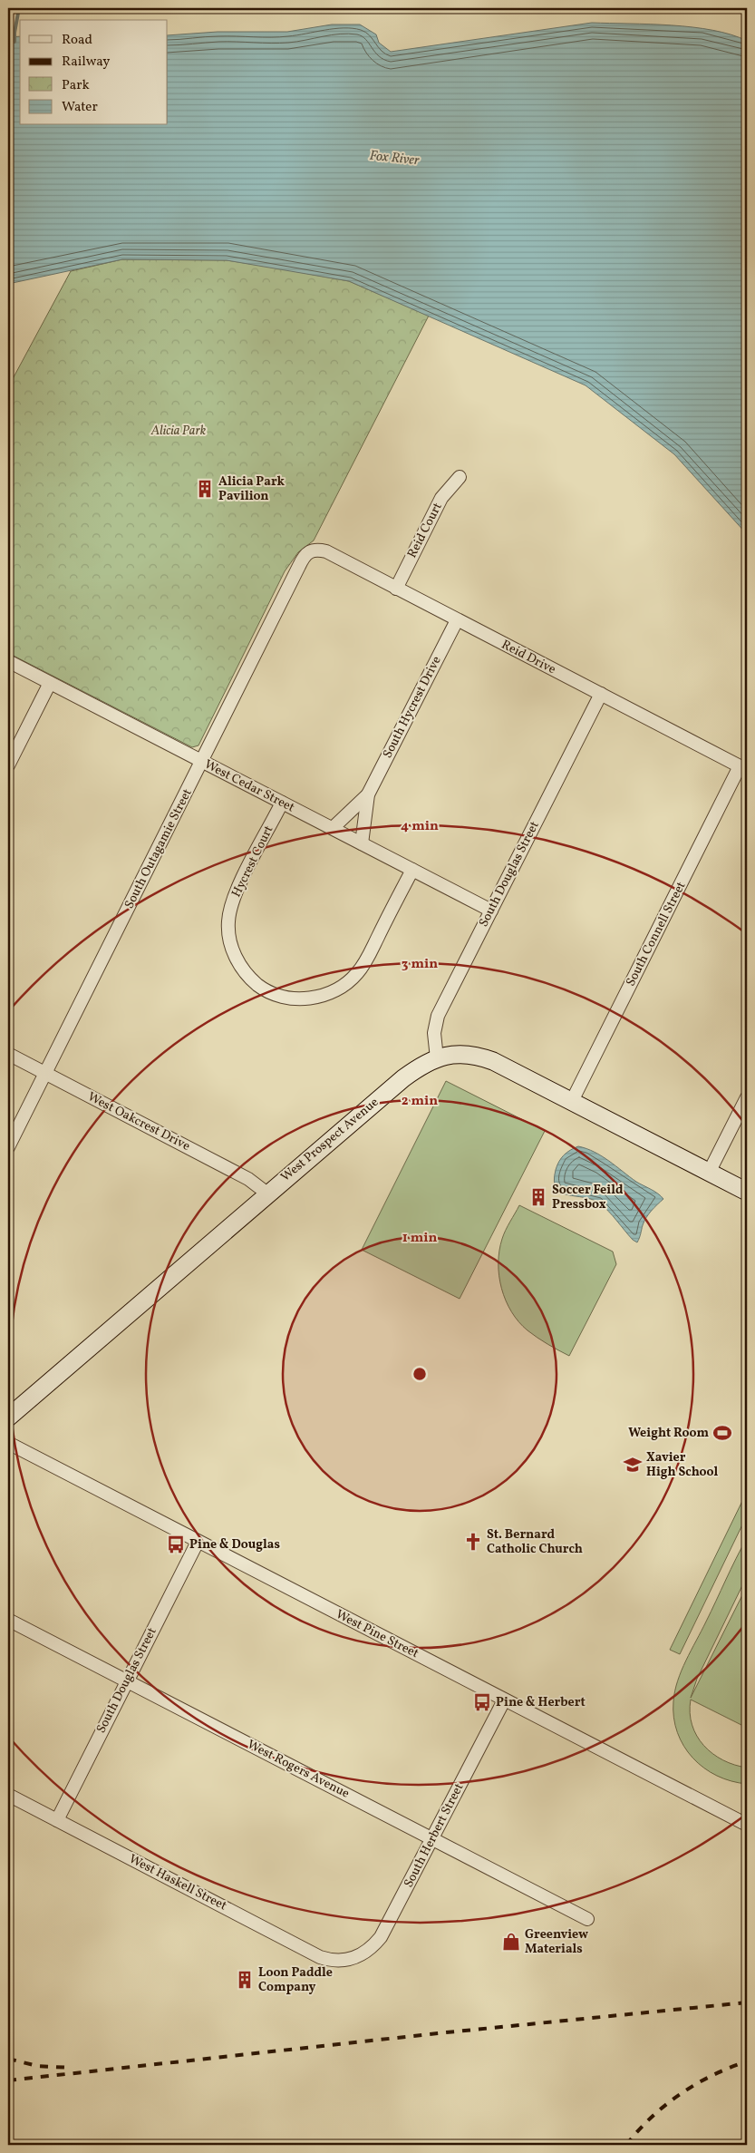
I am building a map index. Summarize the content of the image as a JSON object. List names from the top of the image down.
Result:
{
  "streets": {
    "main road": ["West Prospect Avenue"],
    "street": [
      "Reid Court",
      "Reid Drive",
      "South Hycrest Drive",
      "West Cedar Street",
      "South Outagamie Street",
      "Hycrest Court",
      "South Douglas Street",
      "South Connell Street",
      "West Oakcrest Drive",
      "West Pine Street",
      "West Rogers Avenue",
      "South Herbert Street",
      "West Haskell Street"
    ]
  },
  "crossings": [
    ["Reid Court", "Reid Drive"],
    ["Reid Drive", "South Hycrest Drive"],
    ["Reid Drive", "South Outagamie Street"],
    ["Reid Drive", "South Douglas Street"],
    ["Reid Drive", "South Connell Street"],
    ["South Hycrest Drive", "West Cedar Street"],
    ["West Cedar Street", "South Outagamie Street"],
    ["West Cedar Street", "Hycrest Court"],
    ["West Cedar Street", "South Douglas Street"],
    ["South Outagamie Street", "West Oakcrest Drive"],
    ["South Douglas Street", "West Prospect Avenue"],
    ["South Douglas Street", "West Pine Street"],
    ["South Douglas Street", "West Rogers Avenue"],
    ["South Douglas Street", "West Haskell Street"],
    ["South Connell Street", "West Prospect Avenue"],
    ["West Oakcrest Drive", "West Prospect Avenue"],
    ["West Pine Street", "South Herbert Street"],
    ["West Rogers Avenue", "South Herbert Street"],
    ["South Herbert Street", "West Haskell Street"]
  ],
  "water": ["Fox River"],
  "parks": ["Alicia Park"],
  "places": {
    "building": ["Alicia Park Pavilion", "Soccer Feild Pressbox", "Loon Paddle Company"],
    "sports": ["Weight Room"],
    "school or university": ["Xavier High School"],
    "church": ["St. Bernard Catholic Church"],
    "bus stop": ["Pine & Douglas", "Pine & Herbert"],
    "shop": ["Greenview Materials"]
  },
  "legend": [
    "Road",
    "Railway",
    "Park",
    "Water"
  ],
  "rings": [
    "4 min",
    "3 min",
    "2 min",
    "1 min"
  ]
}
